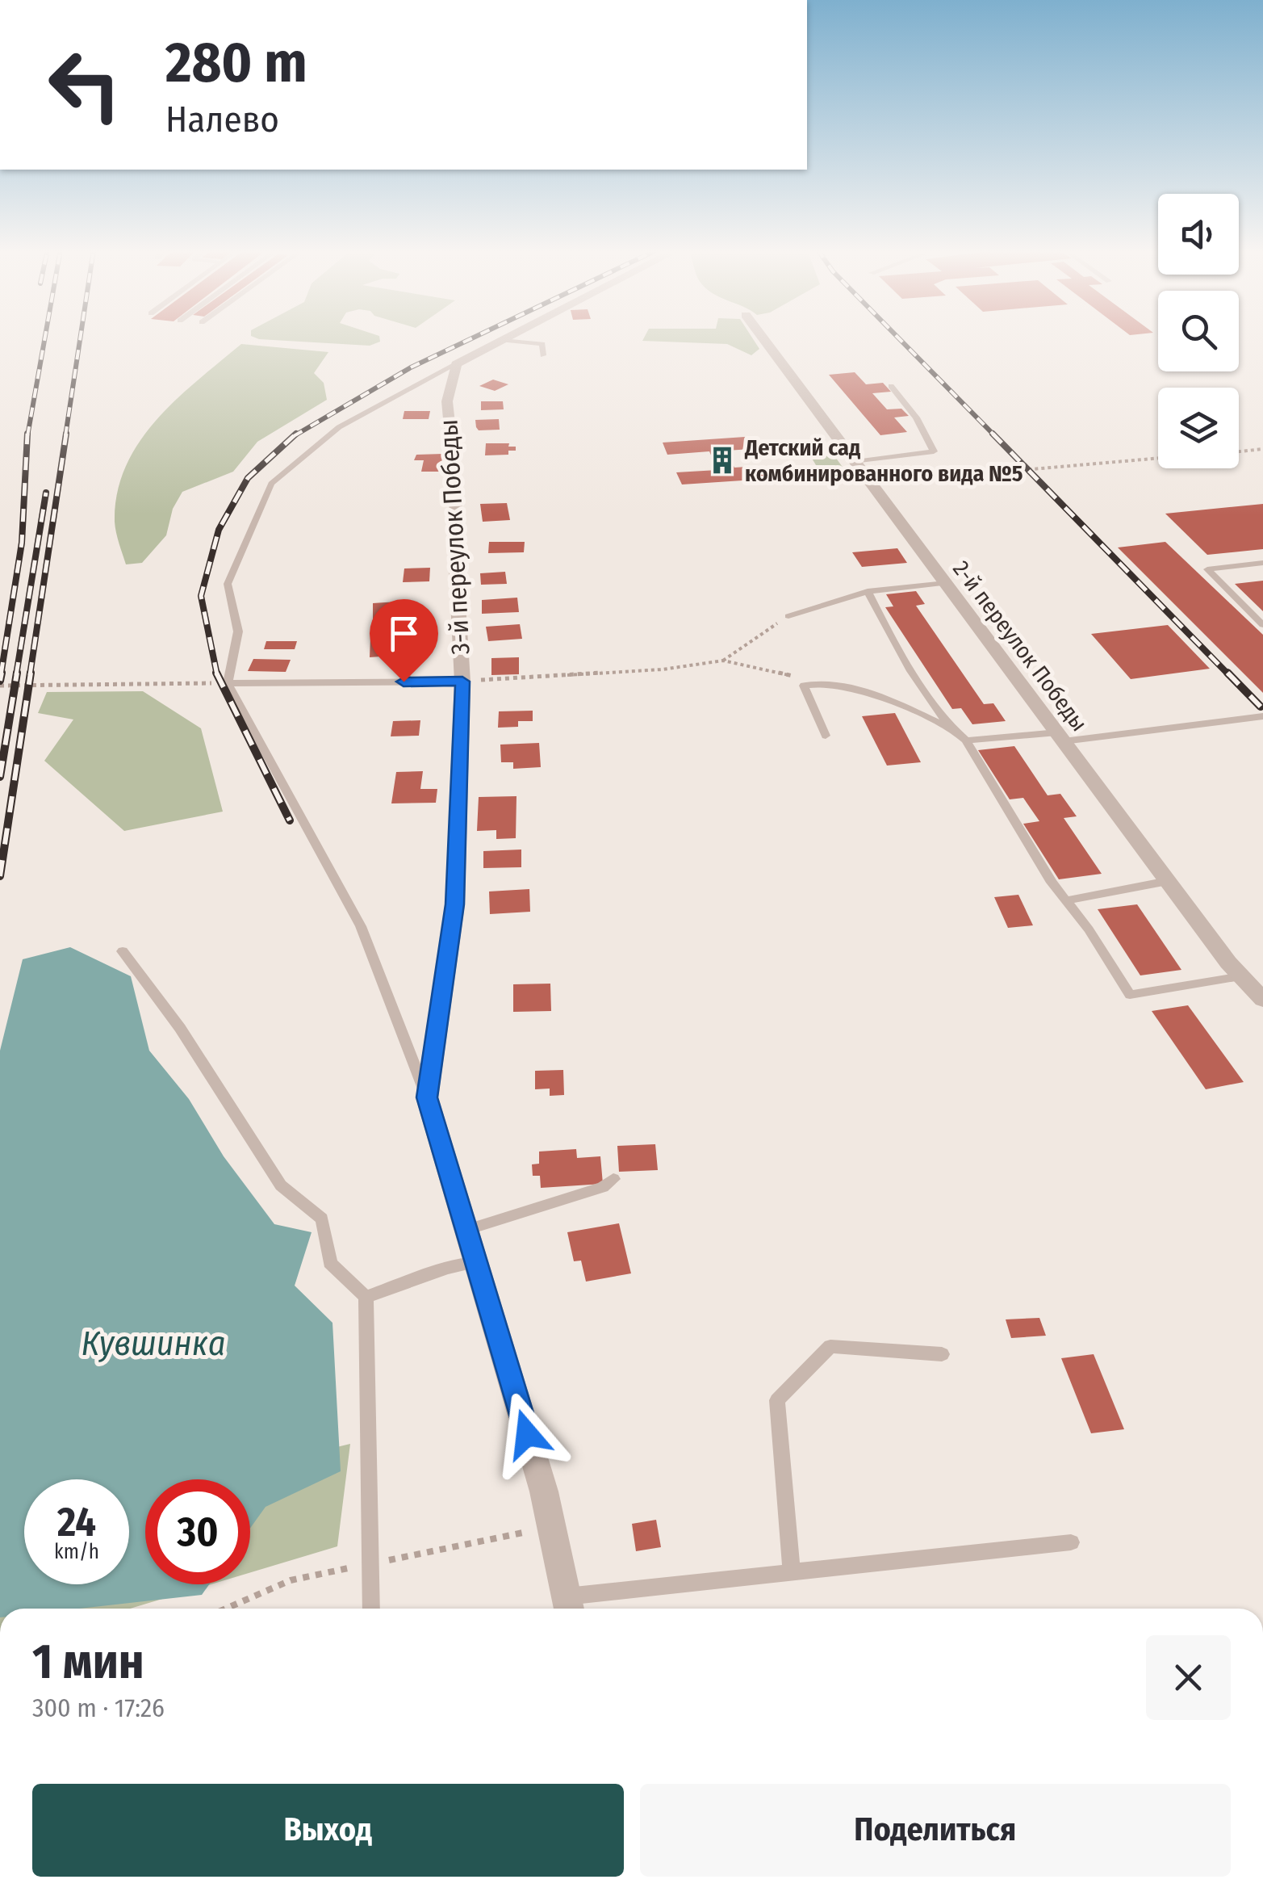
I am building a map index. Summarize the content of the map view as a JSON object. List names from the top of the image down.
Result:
{
  "streets": {
    "street": ["3-й переулок Победы", "2-й переулок Победы"]
  },
  "water": ["Кувшинка"],
  "places": {
    "building": ["Детский сад комбинированного вида №5"]
  },
  "page": {
    "turn": ["280 m", "Налево"],
    "speed": "24 km/h",
    "limit": "30",
    "heading": ["1 мин", "300 m · 17:26"],
    "buttons": ["Выход", "Поделиться"]
  }
}
